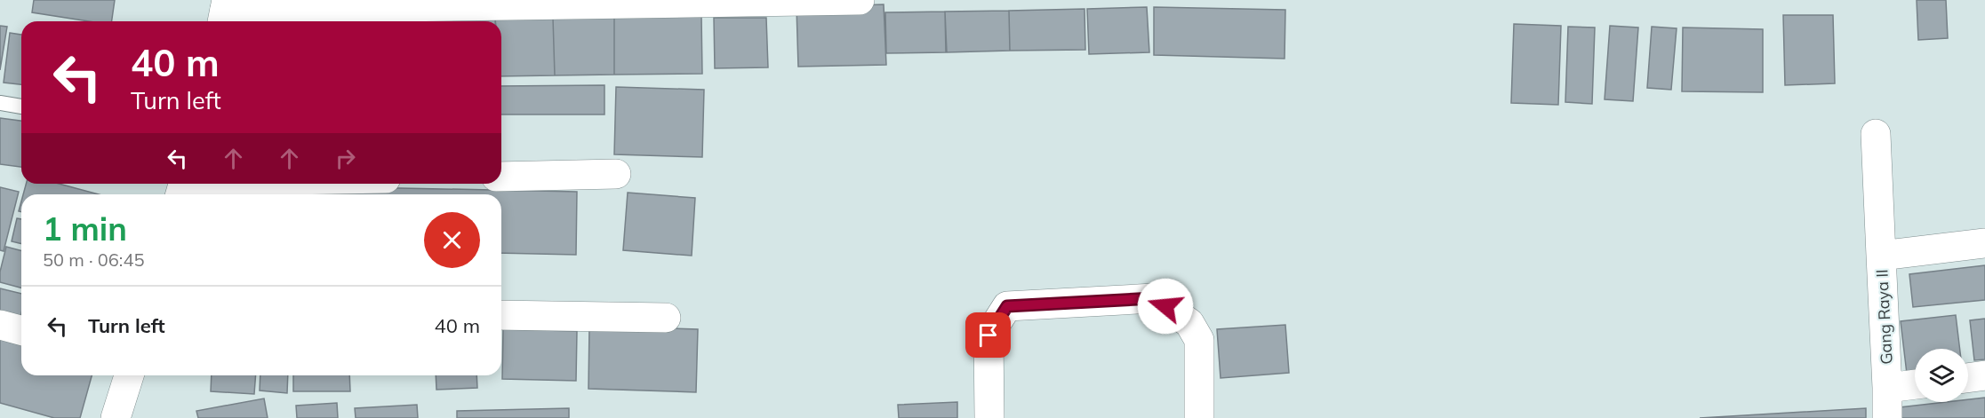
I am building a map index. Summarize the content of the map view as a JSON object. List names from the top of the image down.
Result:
{
  "streets": {
    "street": ["Gang Raya II"]
  },
  "page": {
    "turn": ["40 m", "Turn left"],
    "heading": ["1 min", "50 m · 06:45"],
    "list": [
      {
        "name": "Turn left",
        "value": "40 m"
      }
    ]
  }
}
